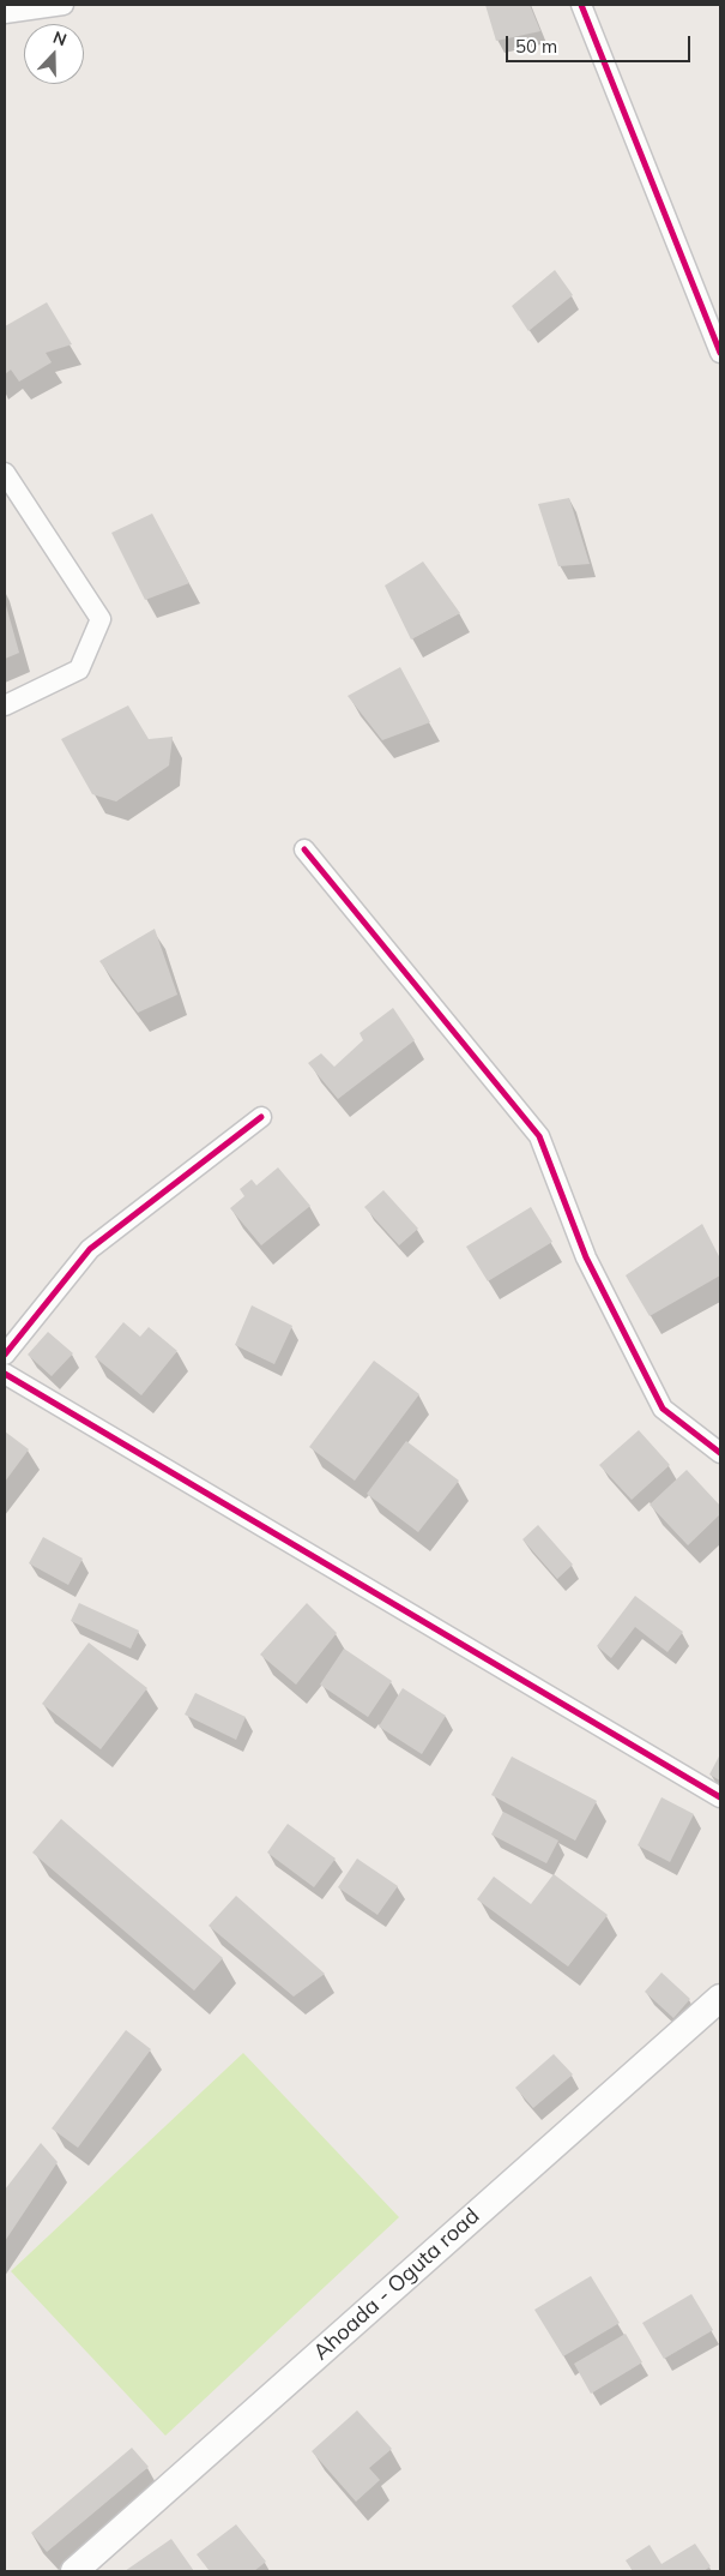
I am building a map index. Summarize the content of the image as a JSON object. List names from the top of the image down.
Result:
{
  "streets": {
    "main road": ["Ahoada - Oguta road"]
  },
  "scale_bar": "50 m",
  "north": "top"
}
